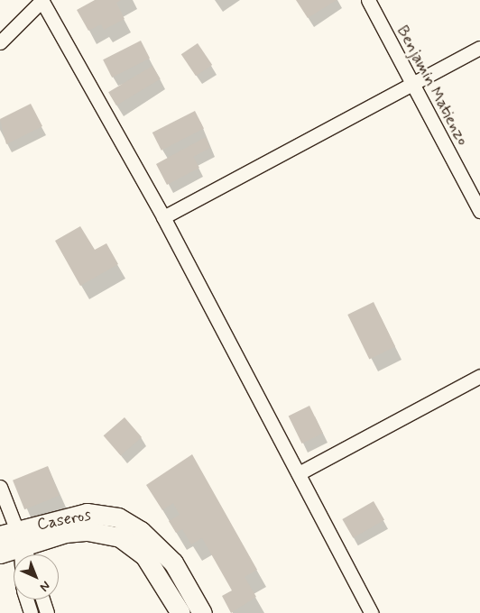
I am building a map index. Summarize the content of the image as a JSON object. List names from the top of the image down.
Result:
{
  "streets": {
    "main road": ["Caseros"],
    "street": ["Benjamin Matienzo"]
  },
  "north": "bottom right"
}
